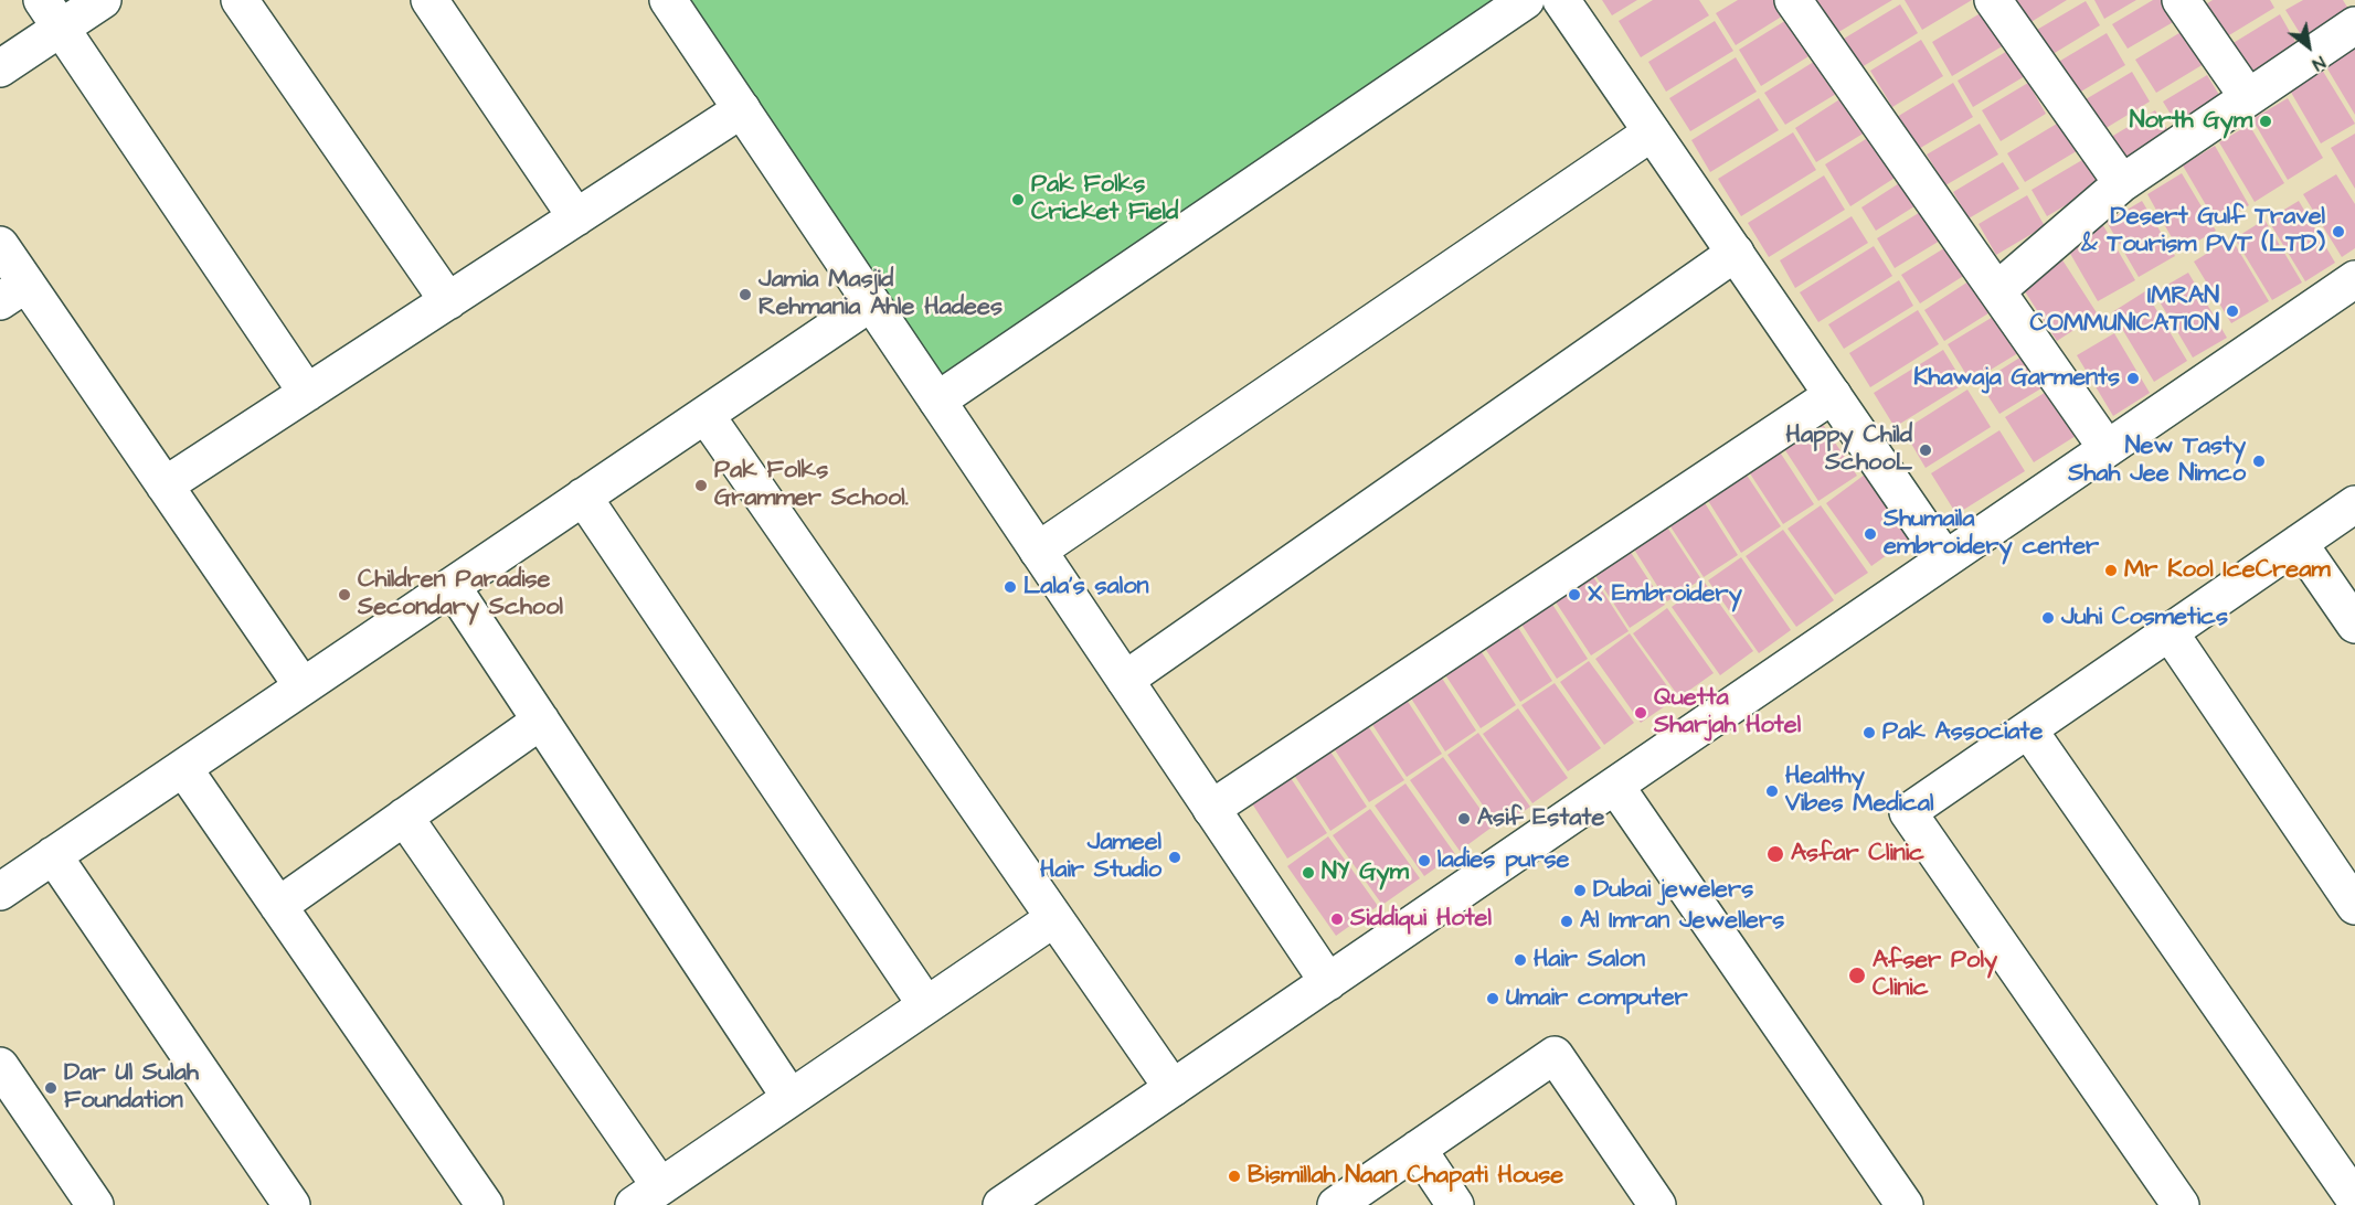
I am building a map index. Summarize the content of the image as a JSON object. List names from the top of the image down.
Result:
{
  "places": [
    "North Gym",
    "Pak Folks Cricket Field",
    "Desert Gulf Travel & Tourism PVT (LTD)",
    "Jamia Masjid Rehmania Ahle Hadees",
    "IMRAN COMMUNICATION",
    "Khawaja Garments",
    "Happy Child SchooL",
    "New Tasty Shah Jee Nimco",
    "Pak Folks Grammer School.",
    "Shumaila embroidery center",
    "Mr Kool IceCream",
    "Lala's salon",
    "Children Paradise Secondary School",
    "X Embroidery",
    "Juhi Cosmetics",
    "Quetta Sharjah Hotel",
    "Pak Associate",
    "Healthy Vibes Medical",
    "Asif Estate",
    "Asfar Clinic",
    "Jameel Hair Studio",
    "ladies purse",
    "NY Gym",
    "Dubai jewelers",
    "Siddiqui Hotel",
    "Al Imran Jewellers",
    "Hair Salon",
    "Afser Poly Clinic",
    "Umair computer",
    "Dar Ul Sulah Foundation",
    "Bismillah Naan Chapati House"
  ],
  "north": "bottom right"
}
